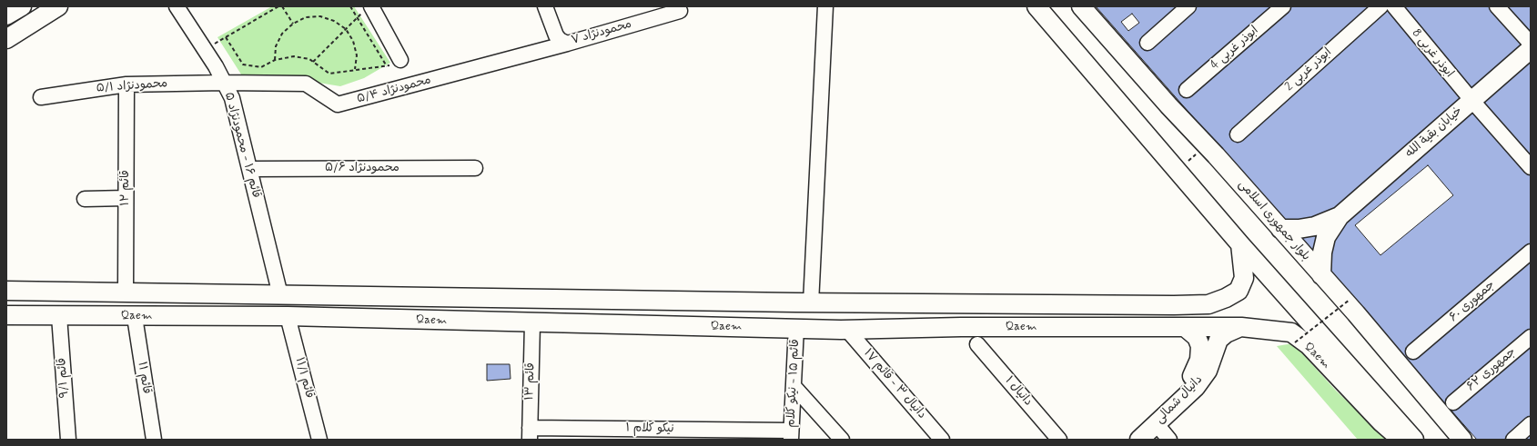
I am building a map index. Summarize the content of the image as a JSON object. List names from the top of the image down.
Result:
{
  "streets": {
    "main road": [
      "خیابان بقیة الله",
      "بلوار جمهوری اسلامی",
      "Qaem",
      "دانیال شمالی"
    ],
    "street": [
      "محمودنژاد ۷",
      "ابوذر غربی 4",
      "ابوذر غربی 8",
      "ابوذر غربی 2",
      "محمودنژاد ۵/۱",
      "محمودنژاد ۵/۴",
      "قائم ۱۶ - محمودنژاد ۵",
      "محمودنژاد ۵/۶",
      "قائم ۱۲",
      "جمهوری ۶۰",
      "جمهوری ۶۲",
      "قائم ۹/۱",
      "قائم ۱۱",
      "قائم ۱۱/۱",
      "قائم ۱۳",
      "قائم ۱۵ - نیکو کلام",
      "دانیال ۳ - قائم ۱۷",
      "دانیال ۱",
      "نیکو کلام ۱"
    ]
  },
  "crossings": [
    ["محمودنژاد ۷", "محمودنژاد ۵/۴"],
    ["ابوذر غربی 8", "خیابان بقیة الله"],
    ["محمودنژاد ۵/۱", "محمودنژاد ۵/۴"],
    ["محمودنژاد ۵/۱", "قائم ۱۶ - محمودنژاد ۵"],
    ["محمودنژاد ۵/۱", "قائم ۱۲"],
    ["محمودنژاد ۵/۴", "قائم ۱۶ - محمودنژاد ۵"],
    ["خیابان بقیة الله", "بلوار جمهوری اسلامی"],
    ["قائم ۱۶ - محمودنژاد ۵", "محمودنژاد ۵/۶"],
    ["قائم ۱۶ - محمودنژاد ۵", "Qaem"],
    ["قائم ۱۲", "Qaem"],
    ["Qaem", "قائم ۹/۱"],
    ["Qaem", "قائم ۱۱"],
    ["Qaem", "قائم ۱۱/۱"],
    ["Qaem", "قائم ۱۳"],
    ["Qaem", "قائم ۱۵ - نیکو کلام"],
    ["Qaem", "دانیال ۳ - قائم ۱۷"],
    ["Qaem", "دانیال شمالی"],
    ["قائم ۱۳", "نیکو کلام ۱"],
    ["قائم ۱۵ - نیکو کلام", "نیکو کلام ۱"]
  ]
}
